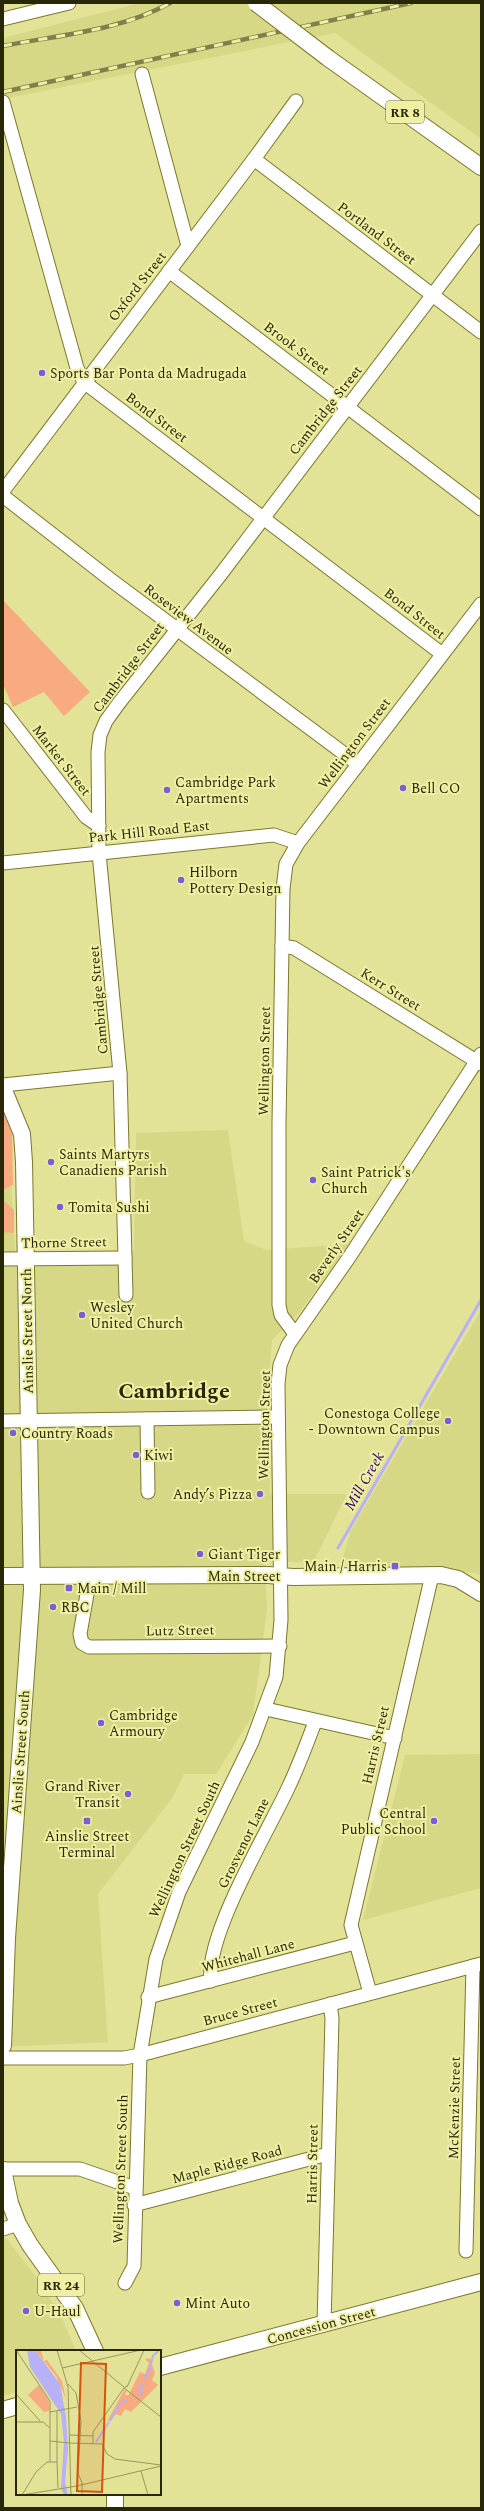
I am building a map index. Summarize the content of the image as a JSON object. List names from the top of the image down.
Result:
{
  "streets": {
    "main road": [
      "RR 8",
      "Ainslie Street North",
      "Main Street",
      "Ainslie Street South",
      "RR 24",
      "Concession Street"
    ],
    "street": [
      "Portland Street",
      "Oxford Street",
      "Brook Street",
      "Cambridge Street",
      "Bond Street",
      "Roseview Avenue",
      "Wellington Street",
      "Market Street",
      "Park Hill Road East",
      "Kerr Street",
      "Thorne Street",
      "Beverly Street",
      "Lutz Street",
      "Harris Street",
      "Grosvenor Lane",
      "Wellington Street South",
      "Whitehall Lane",
      "Bruce Street",
      "McKenzie Street",
      "Maple Ridge Road"
    ]
  },
  "crossings": [
    ["Portland Street", "Oxford Street"],
    ["Portland Street", "Cambridge Street"],
    ["Oxford Street", "Brook Street"],
    ["Oxford Street", "Bond Street"],
    ["Brook Street", "Cambridge Street"],
    ["Cambridge Street", "Bond Street"],
    ["Cambridge Street", "Roseview Avenue"],
    ["Cambridge Street", "Market Street"],
    ["Cambridge Street", "Park Hill Road East"],
    ["Cambridge Street", "Thorne Street"],
    ["Bond Street", "Wellington Street"],
    ["Roseview Avenue", "Wellington Street"],
    ["Wellington Street", "Park Hill Road East"],
    ["Wellington Street", "Kerr Street"],
    ["Wellington Street", "Beverly Street"],
    ["Wellington Street", "Main Street"],
    ["Wellington Street", "Wellington Street South"],
    ["Kerr Street", "Beverly Street"],
    ["Thorne Street", "Ainslie Street North"],
    ["Ainslie Street North", "Main Street"],
    ["Ainslie Street North", "Ainslie Street South"],
    ["Main Street", "Lutz Street"],
    ["Main Street", "Harris Street"],
    ["Main Street", "Ainslie Street South"],
    ["Main Street", "Wellington Street South"],
    ["Lutz Street", "Wellington Street South"],
    ["Harris Street", "Whitehall Lane"],
    ["Harris Street", "Bruce Street"],
    ["Harris Street", "Maple Ridge Road"],
    ["Harris Street", "Concession Street"],
    ["Grosvenor Lane", "Whitehall Lane"],
    ["Wellington Street South", "Whitehall Lane"],
    ["Wellington Street South", "Bruce Street"],
    ["Wellington Street South", "Maple Ridge Road"],
    ["Bruce Street", "McKenzie Street"]
  ],
  "districts": ["Cambridge"],
  "water": ["Mill Creek"],
  "places": {
    "other": [
      "Sports Bar Ponta da Madrugada",
      "Bell CO",
      "Cambridge Park Apartments",
      "Hilborn Pottery Design",
      "Saints Martyrs Canadiens Parish",
      "Saint Patrick's Church",
      "Tomita Sushi",
      "Wesley United Church",
      "Conestoga College - Downtown Campus",
      "Country Roads",
      "Kiwi",
      "Andy’s Pizza",
      "Giant Tiger",
      "RBC",
      "Cambridge Armoury",
      "Grand River Transit",
      "Central Public School",
      "Mint Auto",
      "U-Haul"
    ],
    "transit": ["Main / Harris", "Main / Mill", "Ainslie Street Terminal"]
  }
}
